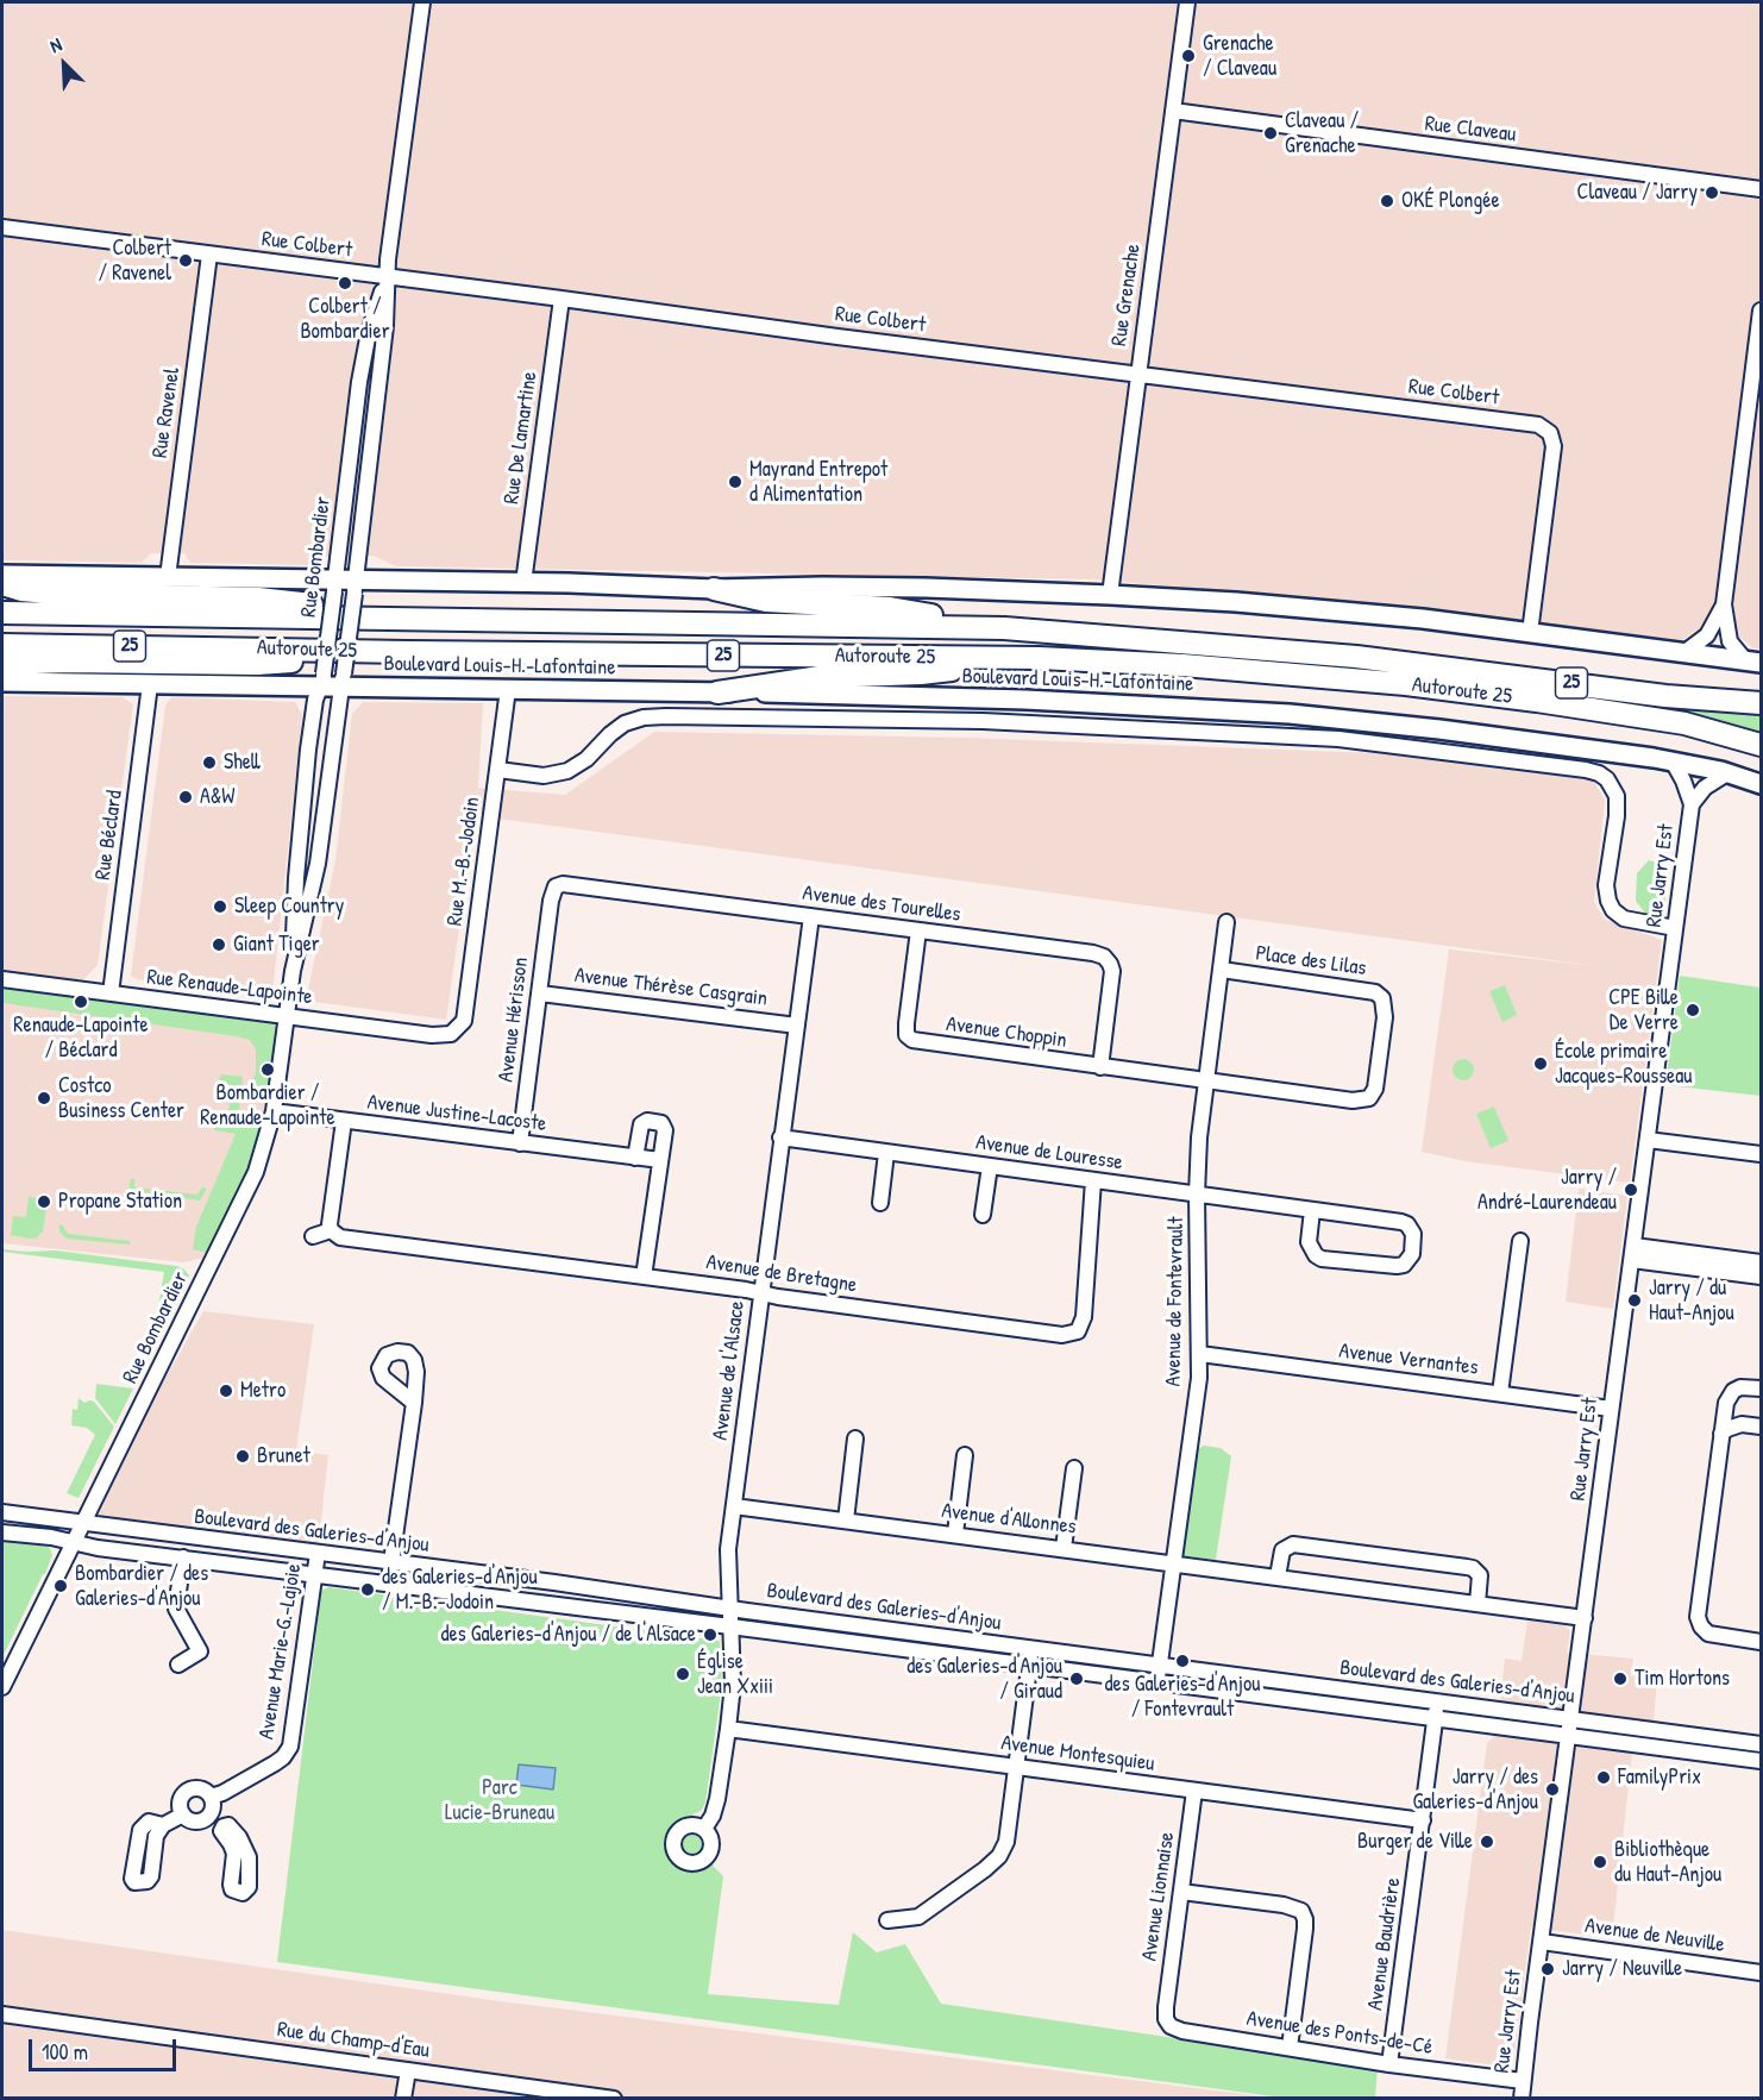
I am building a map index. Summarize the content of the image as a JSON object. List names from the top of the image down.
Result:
{
  "streets": {
    "highway": ["25", "Autoroute 25"],
    "main road": ["Boulevard Louis-H.-Lafontaine"],
    "street": [
      "Rue Claveau",
      "Rue Colbert",
      "Rue Grenache",
      "Rue Ravenel",
      "Rue De Lamartine",
      "Rue Bombardier",
      "Rue Béclard",
      "Rue M.-B.-Jodoin",
      "Rue Jarry Est",
      "Avenue des Tourelles",
      "Place des Lilas",
      "Rue Renaude-Lapointe",
      "Avenue Thérèse Casgrain",
      "Avenue Hérisson",
      "Avenue Choppin",
      "Avenue Justine-Lacoste",
      "Avenue de Louresse",
      "Avenue de Bretagne",
      "Avenue de Fontevrault",
      "Avenue Vernantes",
      "Avenue de l'Alsace",
      "Avenue d'Allonnes",
      "Boulevard des Galeries-d'Anjou",
      "Avenue Marie-G.-Lajoie",
      "Avenue Montesquieu",
      "Avenue Lionnaise",
      "Avenue de Neuville",
      "Avenue Baudrière",
      "Avenue des Ponts-de-Cé",
      "Rue du Champ-d'Eau"
    ]
  },
  "crossings": [
    ["Rue Claveau", "Rue Grenache"],
    ["Rue Colbert", "Rue Grenache"],
    ["Rue Colbert", "Rue Ravenel"],
    ["Rue Colbert", "Rue De Lamartine"],
    ["Rue Colbert", "Rue Bombardier"],
    ["Rue Bombardier", "Boulevard Louis-H.-Lafontaine"],
    ["Rue Bombardier", "Rue Renaude-Lapointe"],
    ["Rue Bombardier", "Avenue Justine-Lacoste"],
    ["Rue Bombardier", "Boulevard des Galeries-d'Anjou"],
    ["Boulevard Louis-H.-Lafontaine", "Rue Béclard"],
    ["Boulevard Louis-H.-Lafontaine", "Rue M.-B.-Jodoin"],
    ["Boulevard Louis-H.-Lafontaine", "Rue Jarry Est"],
    ["Rue Béclard", "Rue Renaude-Lapointe"],
    ["Rue M.-B.-Jodoin", "Rue Renaude-Lapointe"],
    ["Rue Jarry Est", "Avenue Vernantes"],
    ["Rue Jarry Est", "Avenue d'Allonnes"],
    ["Rue Jarry Est", "Boulevard des Galeries-d'Anjou"],
    ["Rue Jarry Est", "Avenue de Neuville"],
    ["Rue Jarry Est", "Avenue des Ponts-de-Cé"],
    ["Avenue des Tourelles", "Avenue Hérisson"],
    ["Avenue des Tourelles", "Avenue Choppin"],
    ["Avenue des Tourelles", "Avenue de l'Alsace"],
    ["Place des Lilas", "Avenue Choppin"],
    ["Place des Lilas", "Avenue de Fontevrault"],
    ["Avenue Thérèse Casgrain", "Avenue Hérisson"],
    ["Avenue Thérèse Casgrain", "Avenue de l'Alsace"],
    ["Avenue Hérisson", "Avenue Justine-Lacoste"],
    ["Avenue Choppin", "Avenue de Fontevrault"],
    ["Avenue de Louresse", "Avenue de Bretagne"],
    ["Avenue de Louresse", "Avenue de Fontevrault"],
    ["Avenue de Louresse", "Avenue de l'Alsace"],
    ["Avenue de Bretagne", "Avenue de l'Alsace"],
    ["Avenue de Fontevrault", "Avenue Vernantes"],
    ["Avenue de Fontevrault", "Avenue d'Allonnes"],
    ["Avenue de Fontevrault", "Boulevard des Galeries-d'Anjou"],
    ["Avenue de l'Alsace", "Avenue d'Allonnes"],
    ["Avenue de l'Alsace", "Boulevard des Galeries-d'Anjou"],
    ["Avenue de l'Alsace", "Avenue Montesquieu"],
    ["Boulevard des Galeries-d'Anjou", "Avenue Marie-G.-Lajoie"],
    ["Boulevard des Galeries-d'Anjou", "Avenue Baudrière"],
    ["Avenue Montesquieu", "Avenue Lionnaise"],
    ["Avenue Montesquieu", "Avenue Baudrière"],
    ["Avenue Lionnaise", "Avenue des Ponts-de-Cé"],
    ["Avenue Baudrière", "Avenue des Ponts-de-Cé"]
  ],
  "parks": ["Parc Lucie-Bruneau"],
  "places": [
    "Grenache / Claveau",
    "Claveau / Grenache",
    "Claveau / Jarry",
    "OKÉ Plongée",
    "Colbert / Ravenel",
    "Colbert / Bombardier",
    "Mayrand Entrepot d Alimentation",
    "Shell",
    "A&W",
    "Sleep Country",
    "Giant Tiger",
    "Renaude-Lapointe / Béclard",
    "CPE Bille De Verre",
    "École primaire Jacques-Rousseau",
    "Bombardier / Renaude-Lapointe",
    "Costco Business Center",
    "Jarry / André-Laurendeau",
    "Propane Station",
    "Jarry / du Haut-Anjou",
    "Metro",
    "Brunet",
    "Bombardier / des Galeries-d'Anjou",
    "des Galeries-d'Anjou / M.-B.-Jodoin",
    "des Galeries-d'Anjou / de l'Alsace",
    "des Galeries-d'Anjou / Fontevrault",
    "Église Jean Xxiii",
    "des Galeries-d'Anjou / Giraud",
    "Tim Hortons",
    "FamilyPrix",
    "Jarry / des Galeries-d'Anjou",
    "Burger de Ville",
    "Bibliothèque du Haut-Anjou",
    "Jarry / Neuville"
  ],
  "scale_bar": "100 m",
  "north": "top left"
}
